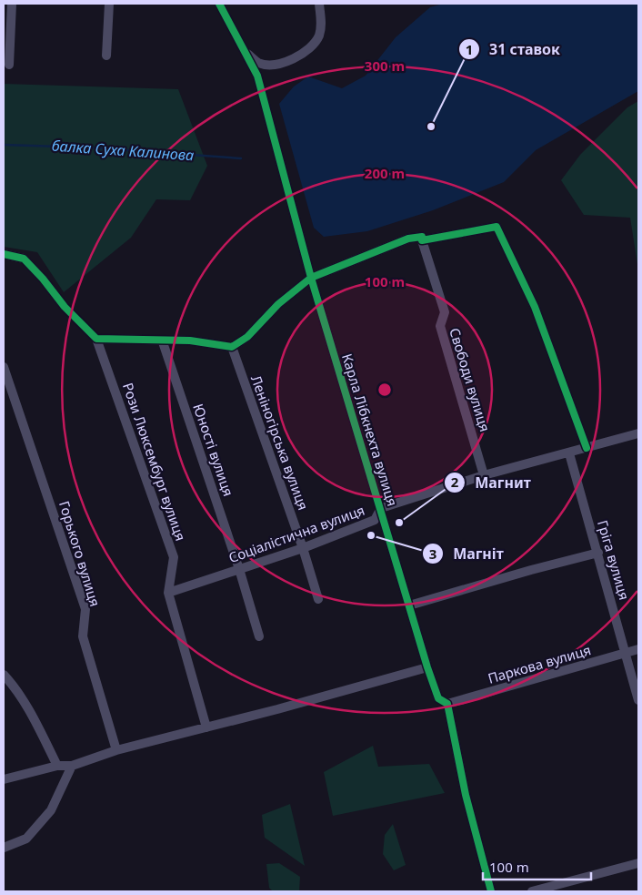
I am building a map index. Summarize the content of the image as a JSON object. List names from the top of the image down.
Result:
{
  "streets": {
    "street": [
      "Свободи вулиця",
      "Карла Лібкнехта вулиця",
      "Леніногірська вулиця",
      "Юності вулиця",
      "Рози Люксембург вулиця",
      "Соціалістична вулиця",
      "Горького вулиця",
      "Гріга вулиця",
      "Паркова вулиця"
    ]
  },
  "crossings": [
    ["Свободи вулиця", "Соціалістична вулиця"],
    ["Карла Лібкнехта вулиця", "Соціалістична вулиця"],
    ["Карла Лібкнехта вулиця", "Паркова вулиця"],
    ["Леніногірська вулиця", "Соціалістична вулиця"],
    ["Юності вулиця", "Соціалістична вулиця"],
    ["Рози Люксембург вулиця", "Соціалістична вулиця"],
    ["Соціалістична вулиця", "Гріга вулиця"],
    ["Гріга вулиця", "Паркова вулиця"]
  ],
  "water": ["балка Суха Калинова"],
  "places": ["31 ставок", "Магнит", "Магніт"],
  "scale_bar": "100 m",
  "rings": ["300 m", "200 m", "100 m"]
}
